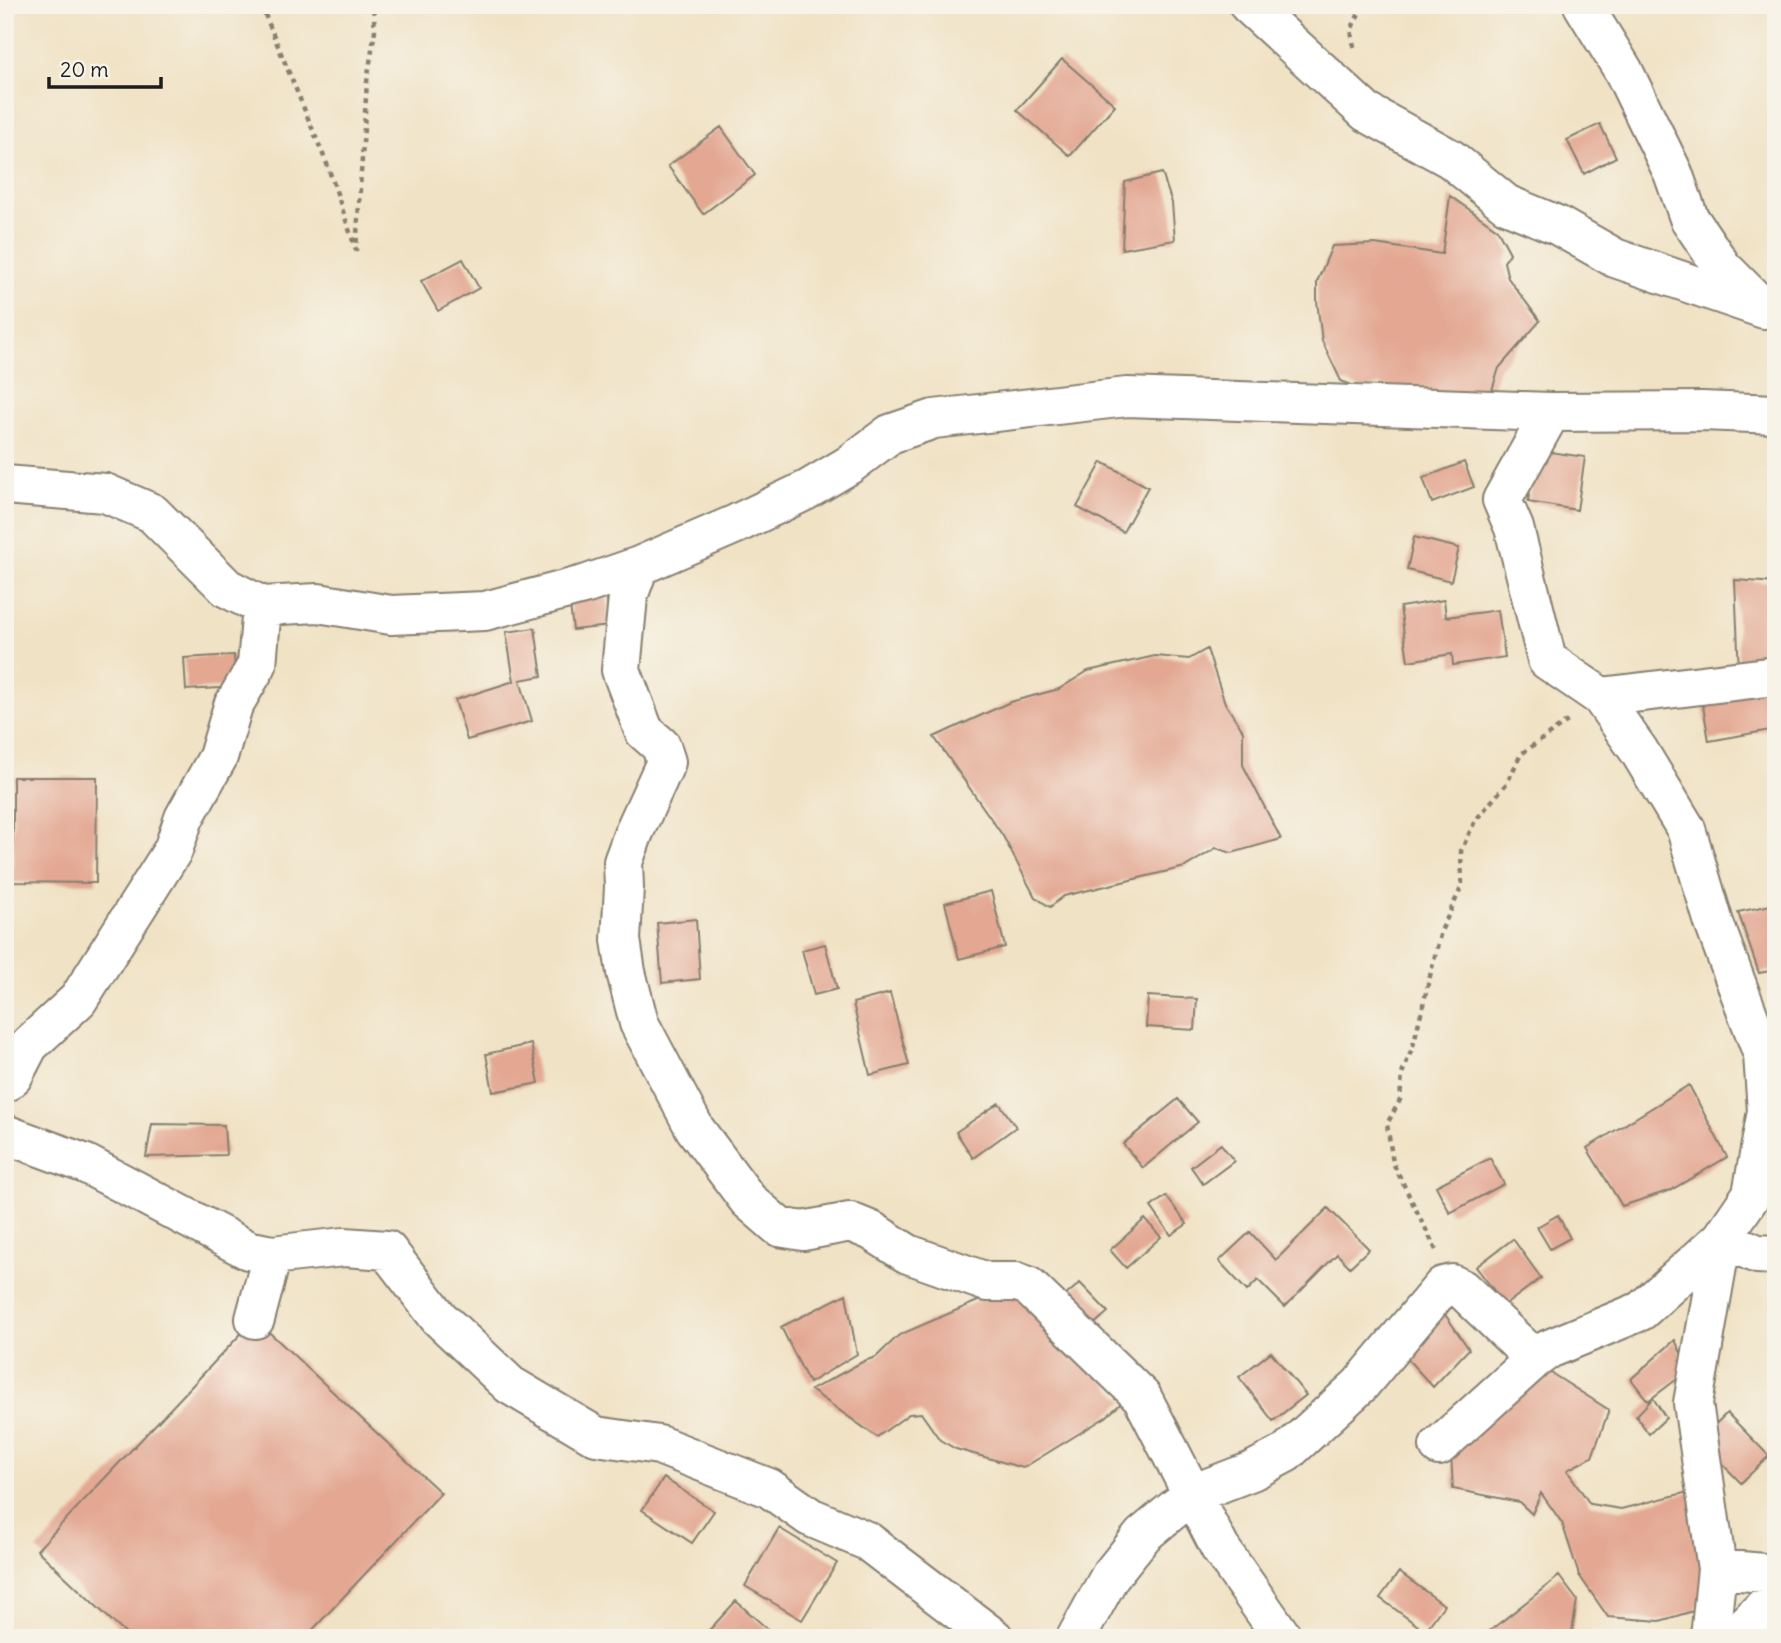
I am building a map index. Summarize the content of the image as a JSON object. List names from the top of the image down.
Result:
{
  "scale_bar": "20 m"
}
